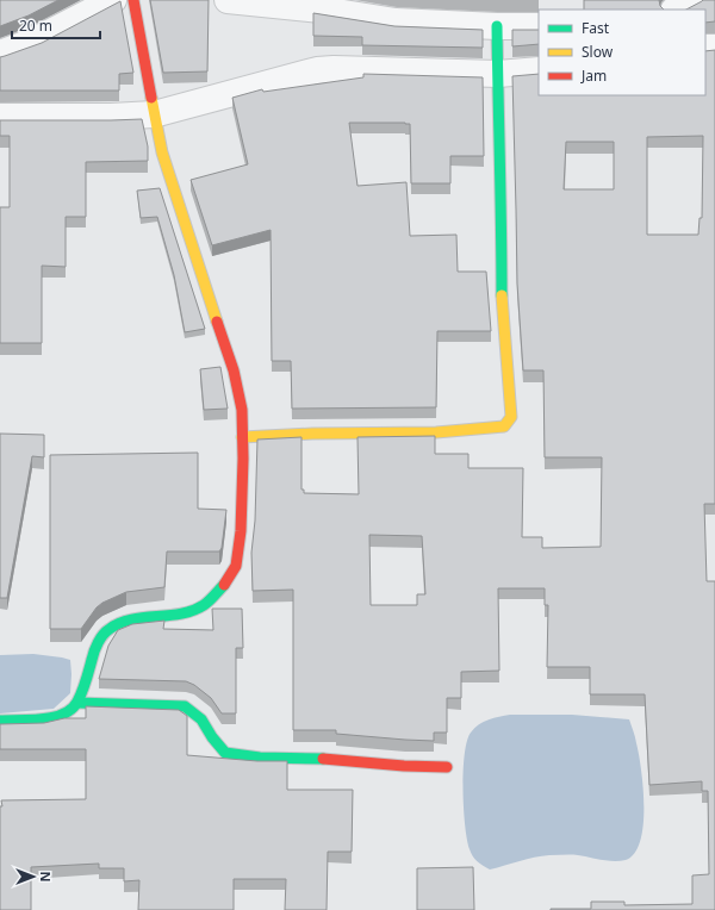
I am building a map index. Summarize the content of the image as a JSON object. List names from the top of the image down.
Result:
{
  "legend": ["Fast", "Slow", "Jam"],
  "scale_bar": "20 m",
  "north": "right"
}
